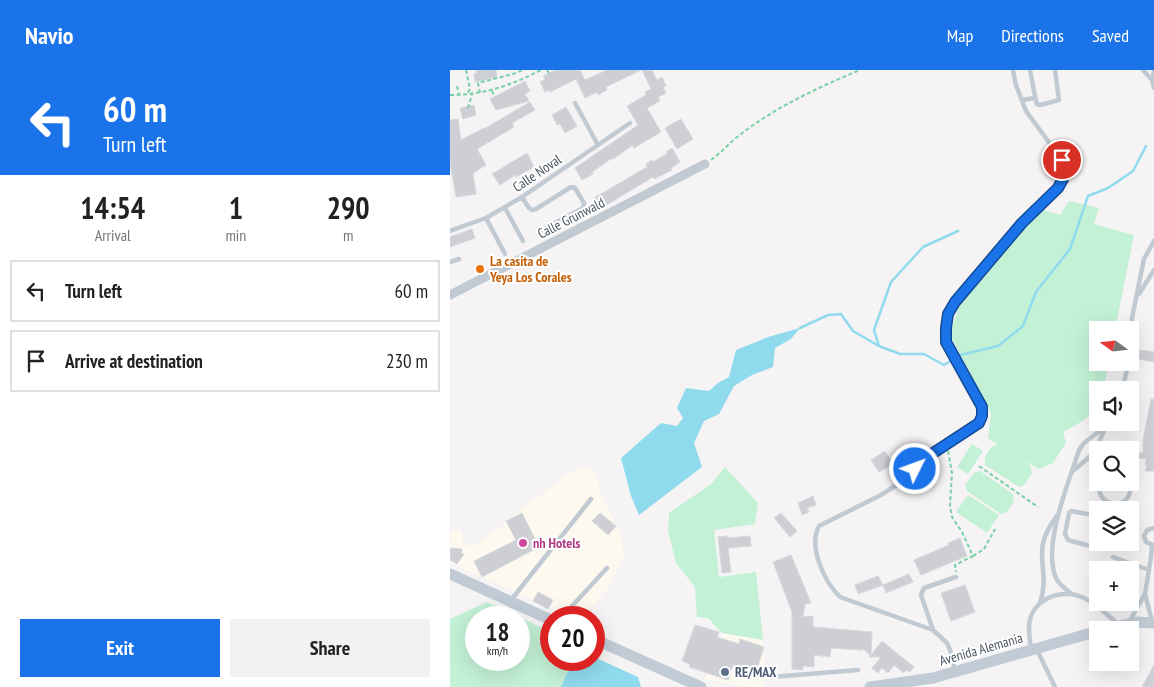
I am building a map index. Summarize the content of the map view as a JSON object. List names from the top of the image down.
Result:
{
  "streets": {
    "street": ["Calle Grunwald", "Avenida Alemania"],
    "lane": ["Calle Noval"]
  },
  "places": ["La casita de Yeya Los Corales", "nh Hotels", "RE/MAX"],
  "north": "left",
  "page": {
    "header": "Navio",
    "nav": ["Map", "Directions", "Saved"],
    "turn": ["60 m", "Turn left"],
    "eta": [
      "14:54",
      "Arrival",
      "1",
      "min",
      "290",
      "m"
    ],
    "list": [
      {
        "name": "Turn left",
        "value": "60 m"
      },
      {
        "name": "Arrive at destination",
        "value": "230 m"
      }
    ],
    "map_buttons": ["+", "−"],
    "speed": "18 km/h",
    "limit": "20",
    "buttons": ["Exit", "Share"]
  }
}
